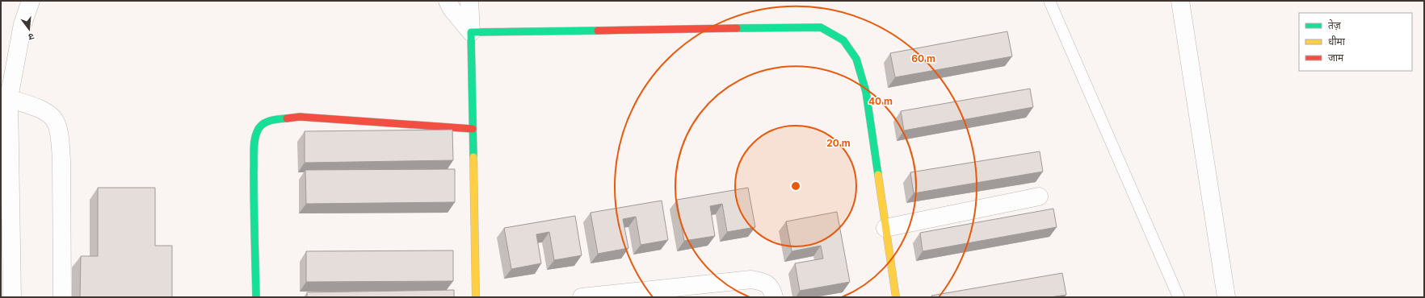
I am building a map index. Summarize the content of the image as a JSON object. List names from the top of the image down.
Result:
{
  "legend": ["तेज़", "धीमा", "जाम"],
  "north": "bottom",
  "rings": ["60 m", "40 m", "20 m"]
}
